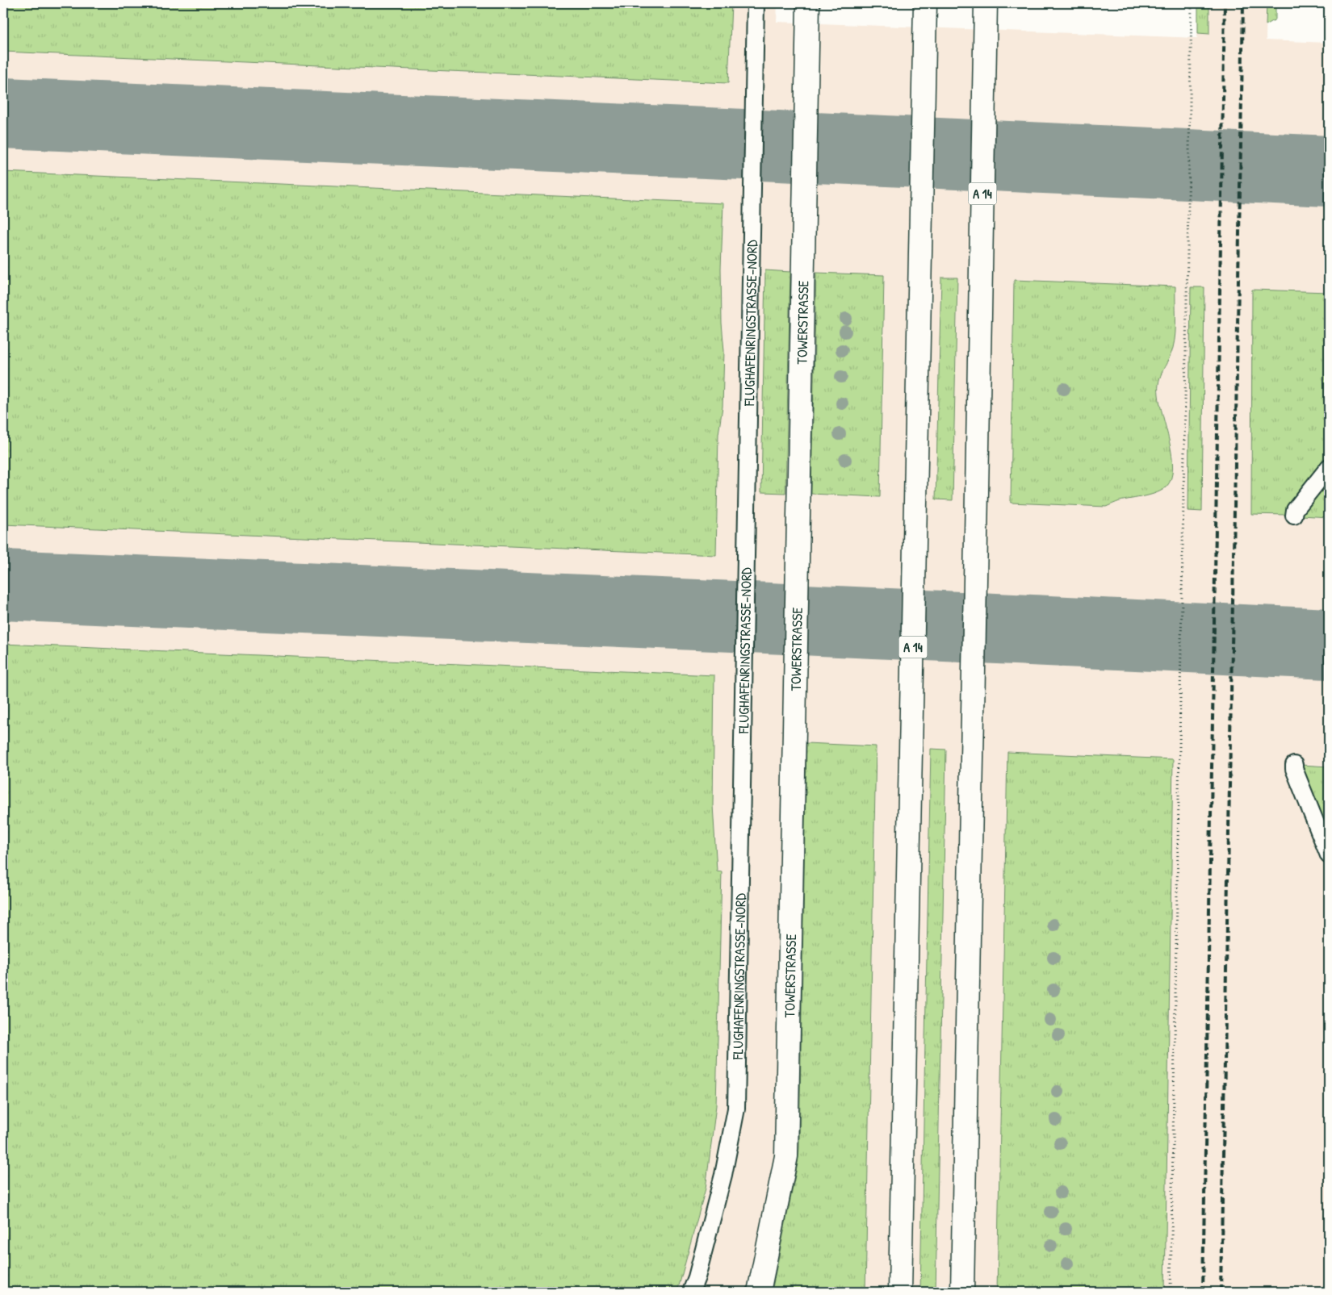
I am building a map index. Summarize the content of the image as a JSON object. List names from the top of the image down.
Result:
{
  "streets": {
    "main road": ["A 14", "TOWERSTRASSE"],
    "lane": ["FLUGHAFENRINGSTRASSE-NORD"]
  }
}
